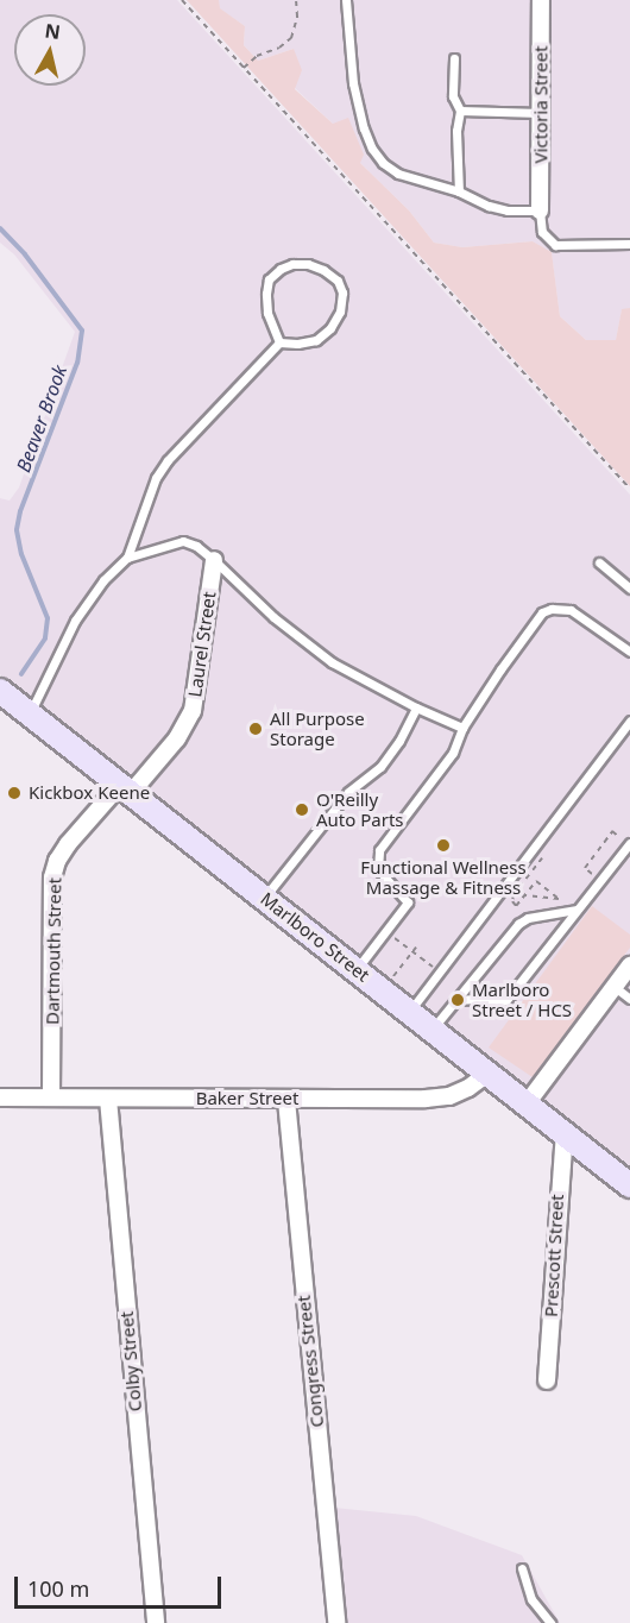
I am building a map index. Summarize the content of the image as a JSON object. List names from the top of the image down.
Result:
{
  "streets": {
    "street": [
      "Victoria Street",
      "Laurel Street",
      "Marlboro Street",
      "Dartmouth Street",
      "Baker Street",
      "Prescott Street",
      "Colby Street",
      "Congress Street"
    ]
  },
  "crossings": [
    ["Laurel Street", "Marlboro Street"],
    ["Laurel Street", "Dartmouth Street"],
    ["Marlboro Street", "Dartmouth Street"],
    ["Marlboro Street", "Baker Street"],
    ["Marlboro Street", "Prescott Street"],
    ["Dartmouth Street", "Baker Street"],
    ["Baker Street", "Colby Street"],
    ["Baker Street", "Congress Street"]
  ],
  "water": ["Beaver Brook"],
  "places": [
    "All Purpose Storage",
    "Kickbox Keene",
    "O'Reilly Auto Parts",
    "Functional Wellness Massage & Fitness",
    "Marlboro Street / HCS"
  ],
  "scale_bar": "100 m",
  "north": "top"
}
